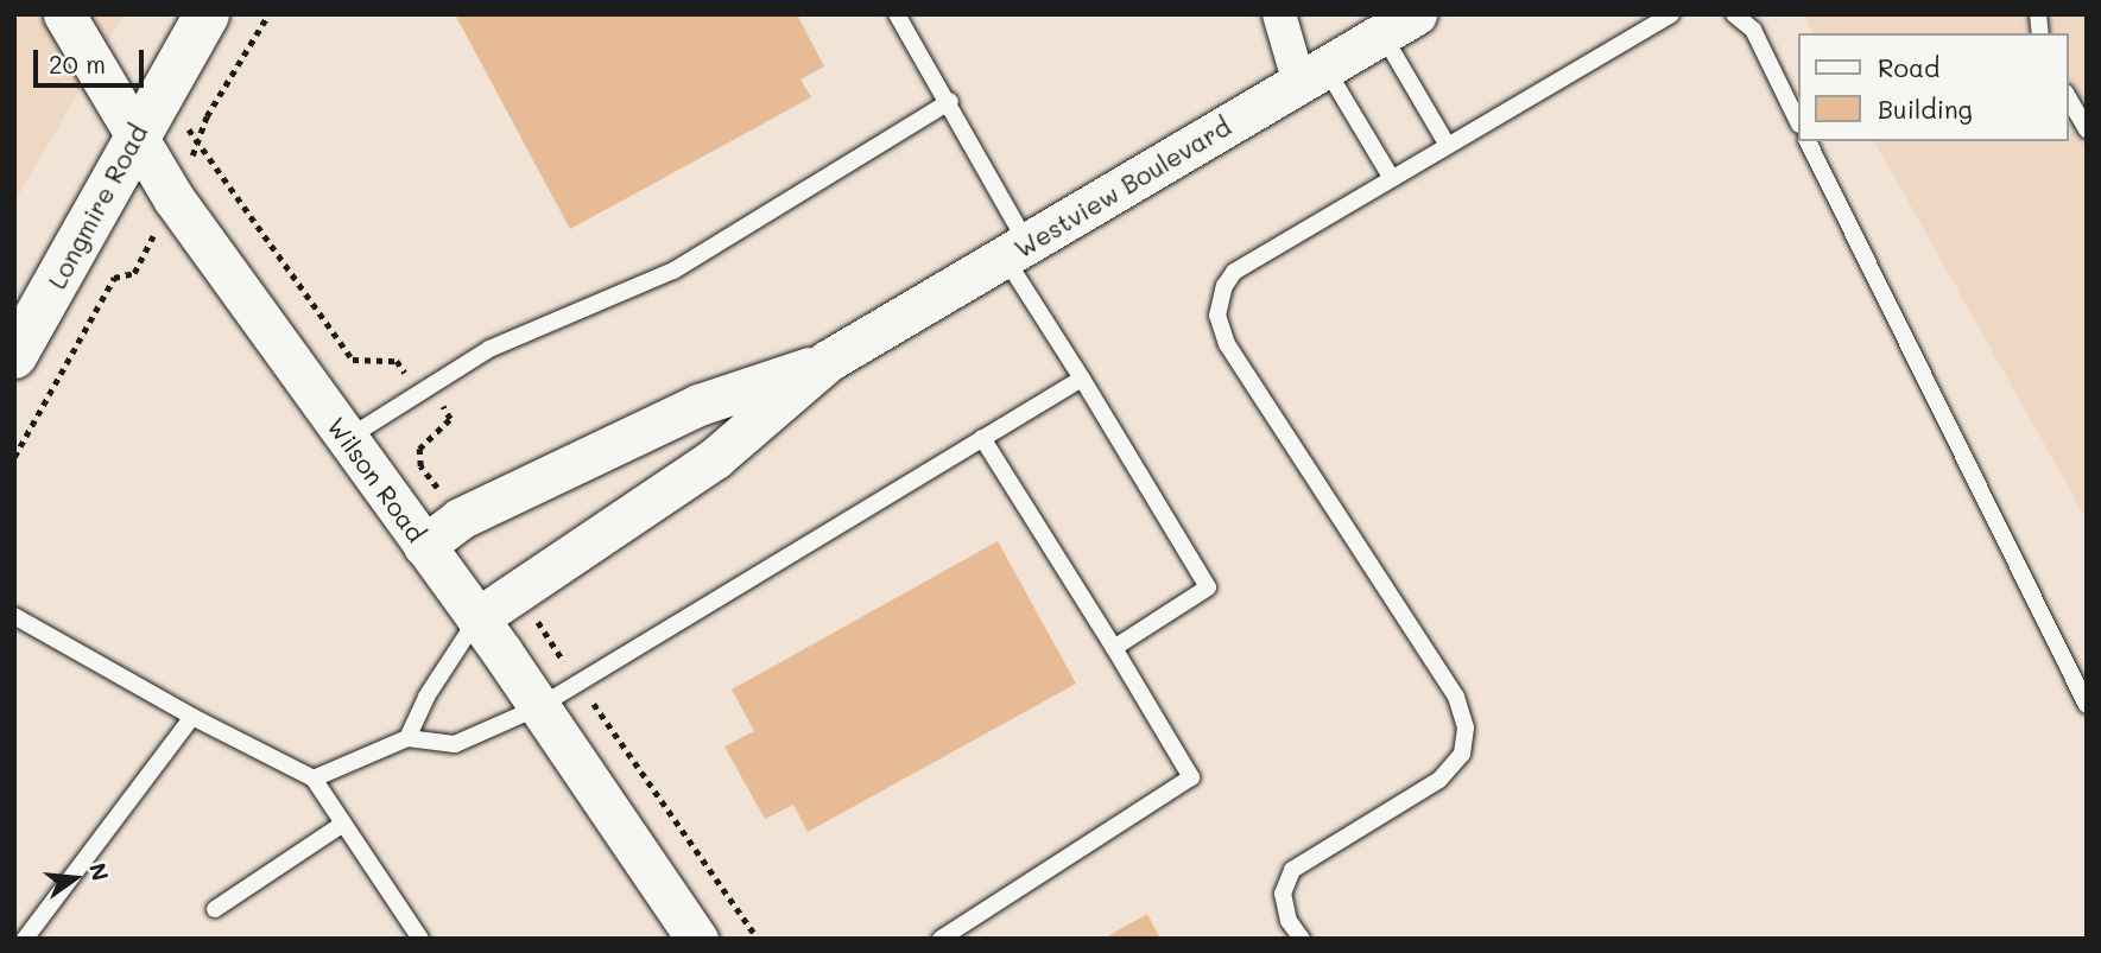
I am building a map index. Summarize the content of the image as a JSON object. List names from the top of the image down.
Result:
{
  "streets": {
    "main road": ["Longmire Road"],
    "street": ["Westview Boulevard", "Wilson Road"]
  },
  "crossings": [
    ["Westview Boulevard", "Wilson Road"],
    ["Longmire Road", "Wilson Road"]
  ],
  "legend": ["Road", "Building"],
  "scale_bar": "20 m",
  "north": "right"
}
